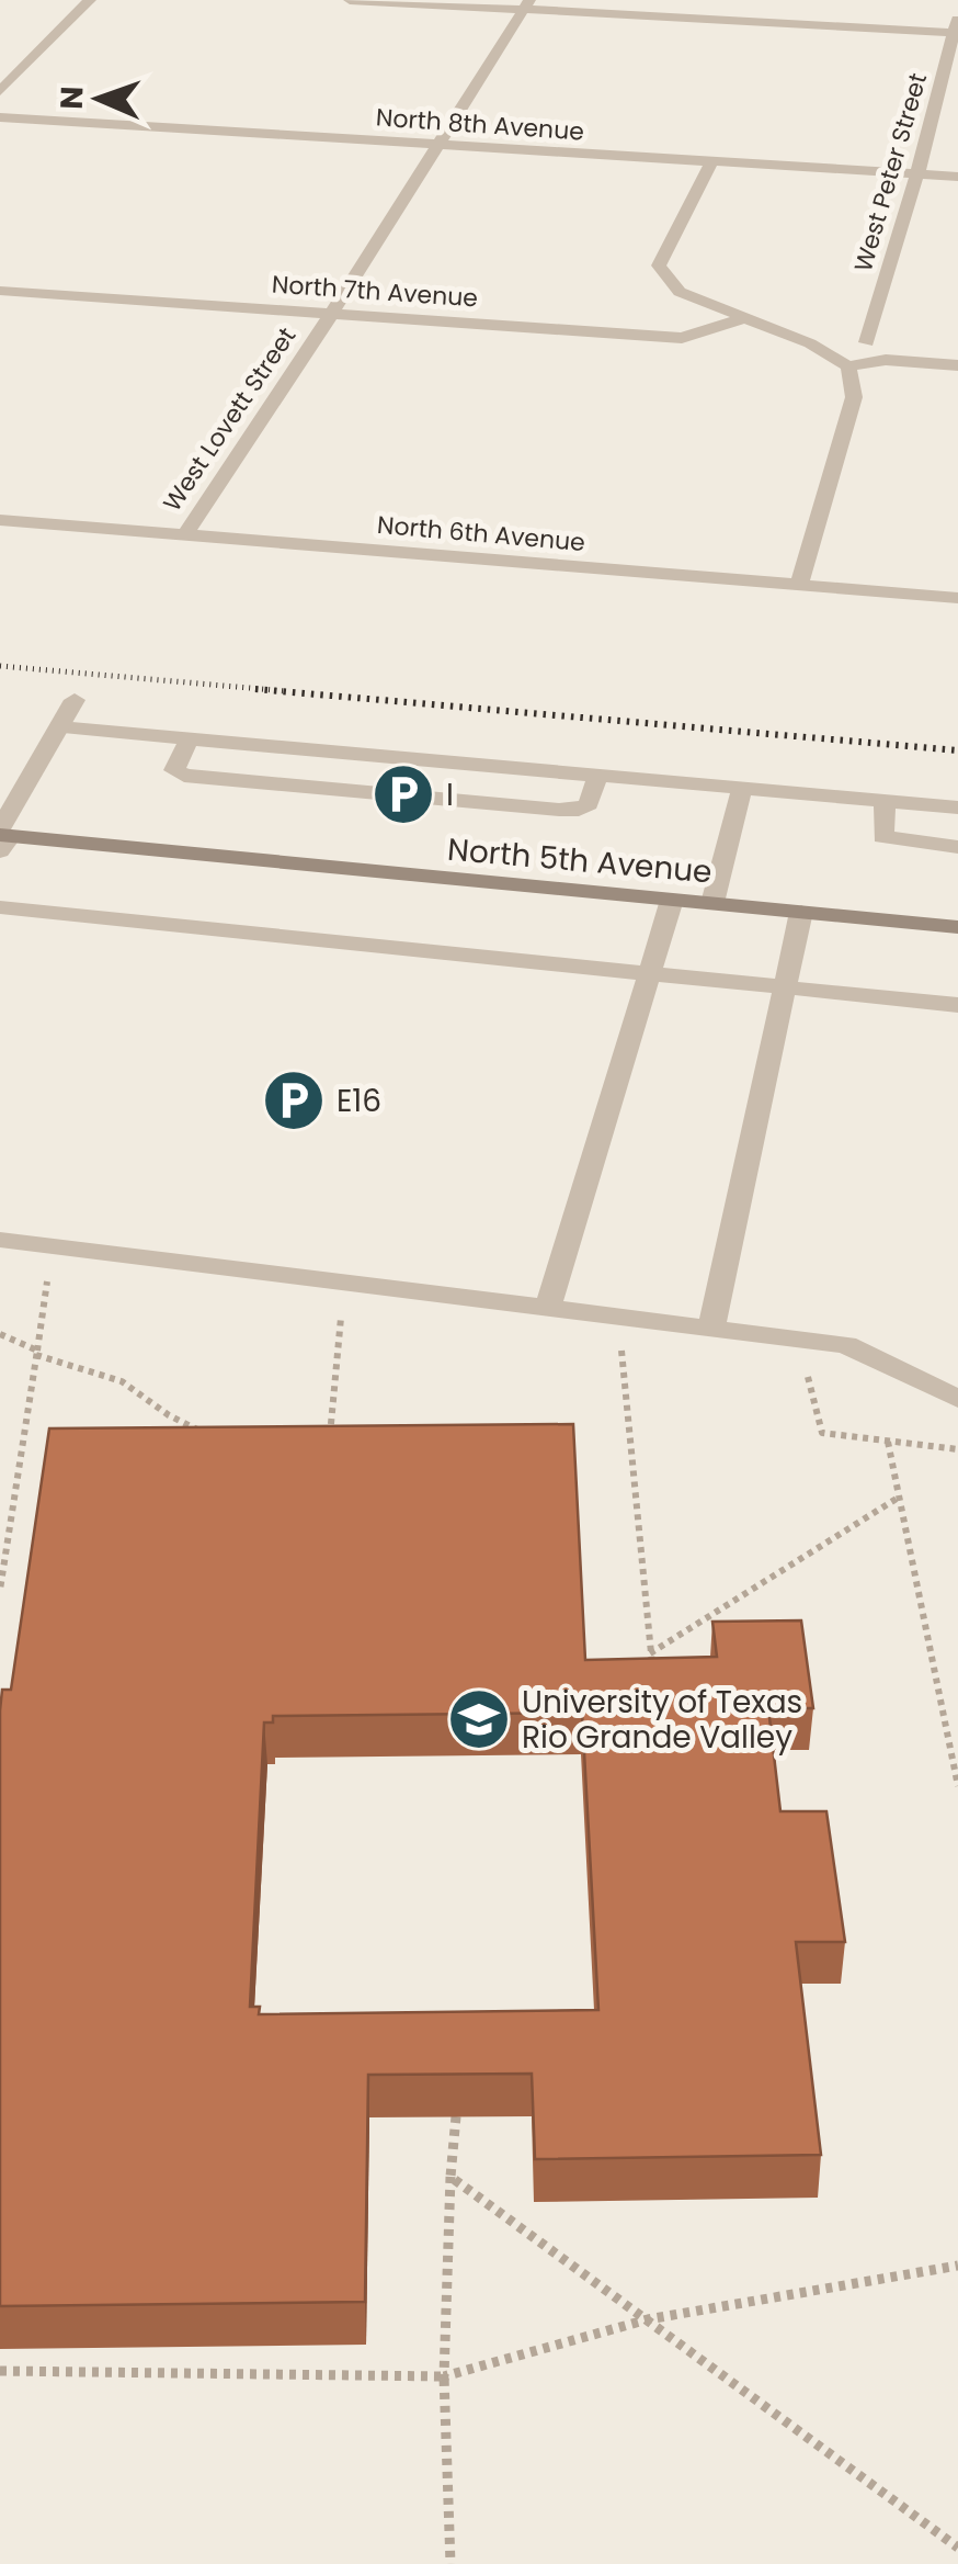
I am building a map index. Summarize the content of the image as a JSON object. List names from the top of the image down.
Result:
{
  "streets": {
    "street": [
      "North 8th Avenue",
      "West Peter Street",
      "North 7th Avenue",
      "West Lovett Street",
      "North 6th Avenue",
      "North 5th Avenue"
    ]
  },
  "crossings": [
    ["North 8th Avenue", "West Peter Street"],
    ["North 8th Avenue", "West Lovett Street"],
    ["North 7th Avenue", "West Lovett Street"],
    ["West Lovett Street", "North 6th Avenue"]
  ],
  "places": {
    "parking": ["I", "E16"],
    "school or university": ["University of Texas Rio Grande Valley"]
  },
  "north": "left"
}
